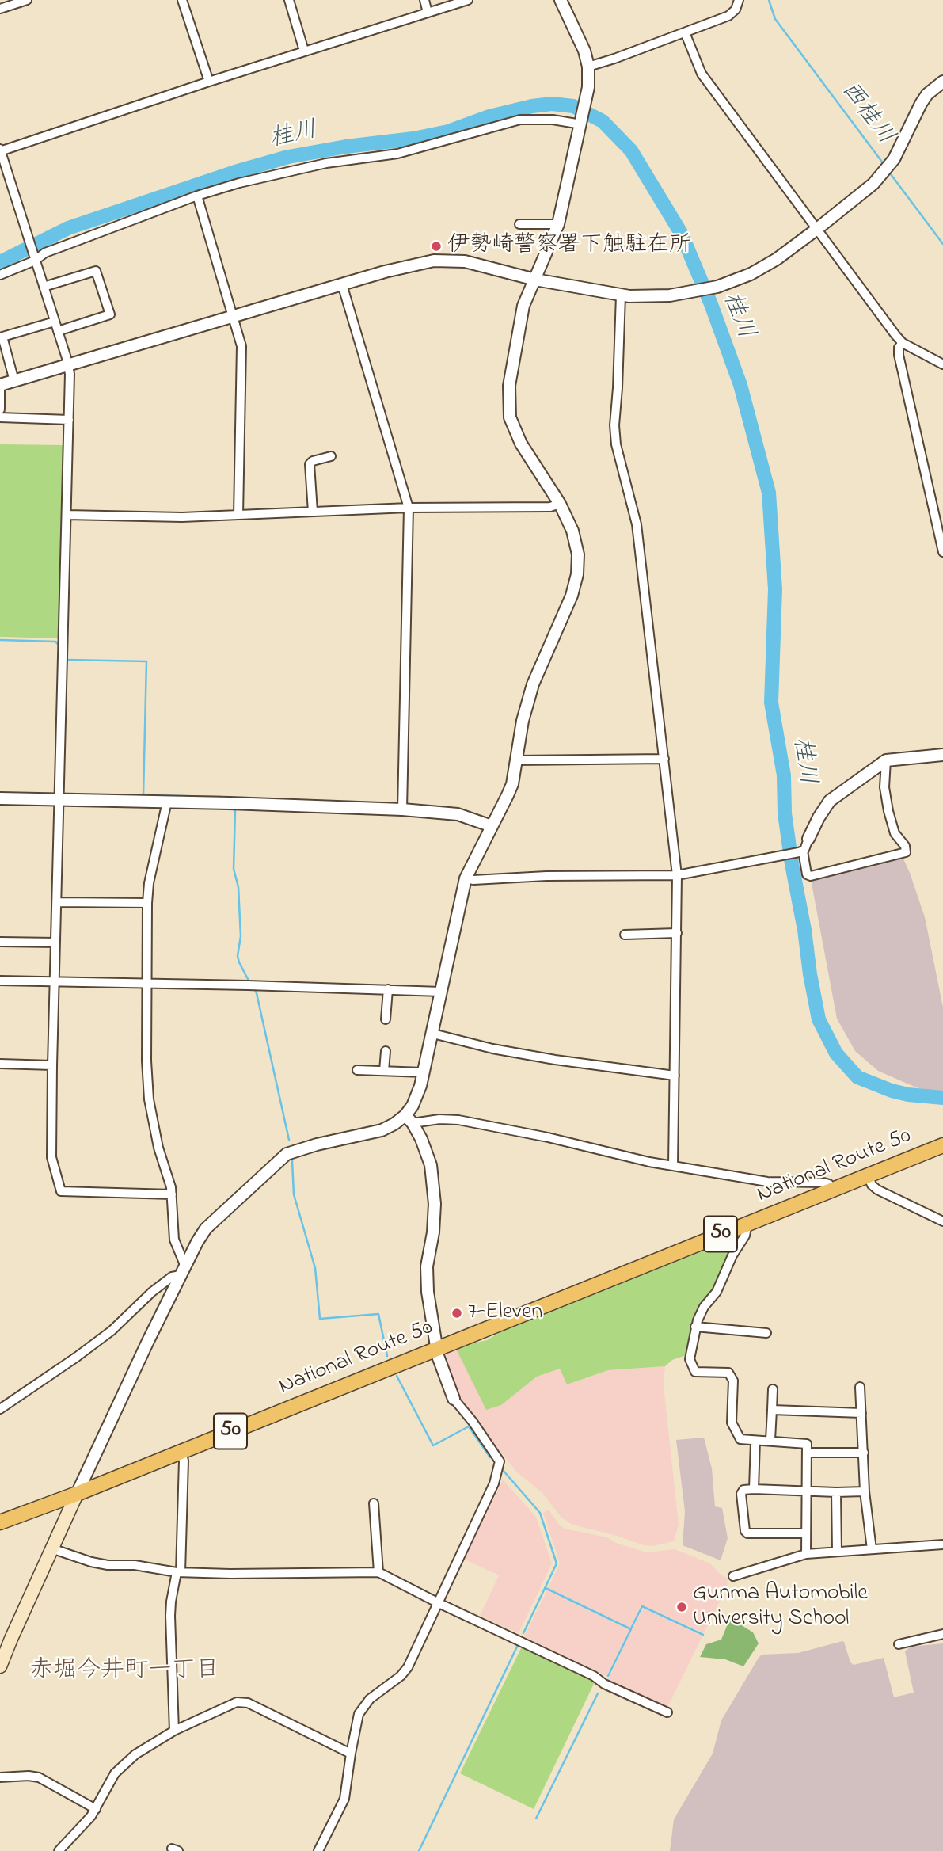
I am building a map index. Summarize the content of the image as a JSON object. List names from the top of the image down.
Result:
{
  "streets": {
    "highway": ["National Route 50", "50"]
  },
  "districts": ["赤堀今井町一丁目"],
  "water": ["西桂川", "桂川"],
  "places": ["伊勢崎警察署下触駐在所", "7-Eleven", "Gunma Automobile University School"]
}
